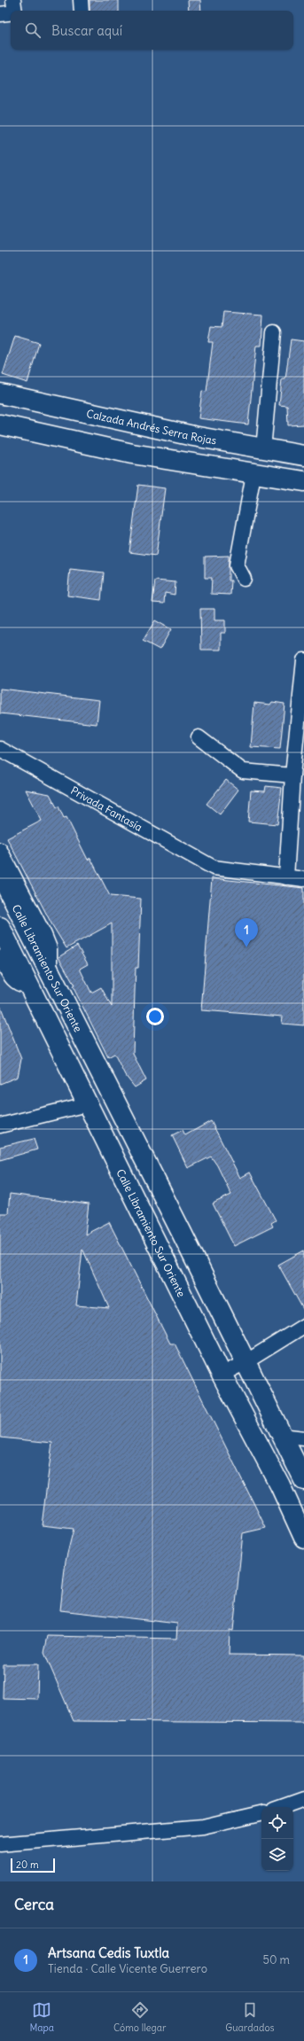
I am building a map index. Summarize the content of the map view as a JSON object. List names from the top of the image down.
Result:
{
  "streets": {
    "main road": ["Calzada Andrés Serra Rojas", "Calle Libramiento Sur Oriente"],
    "street": ["Privada Fantasía"]
  },
  "scale_bar": "20 m",
  "page": {
    "search": "Buscar aquí",
    "pins": "1",
    "scale": "20 m",
    "heading": "Cerca",
    "list": [
      {
        "mark": "1",
        "name": "Artsana Cedis Tuxtla",
        "note": "Tienda · Calle Vicente Guerrero",
        "value": "50 m"
      }
    ],
    "nav": ["Mapa", "Cómo llegar", "Guardados"]
  }
}
